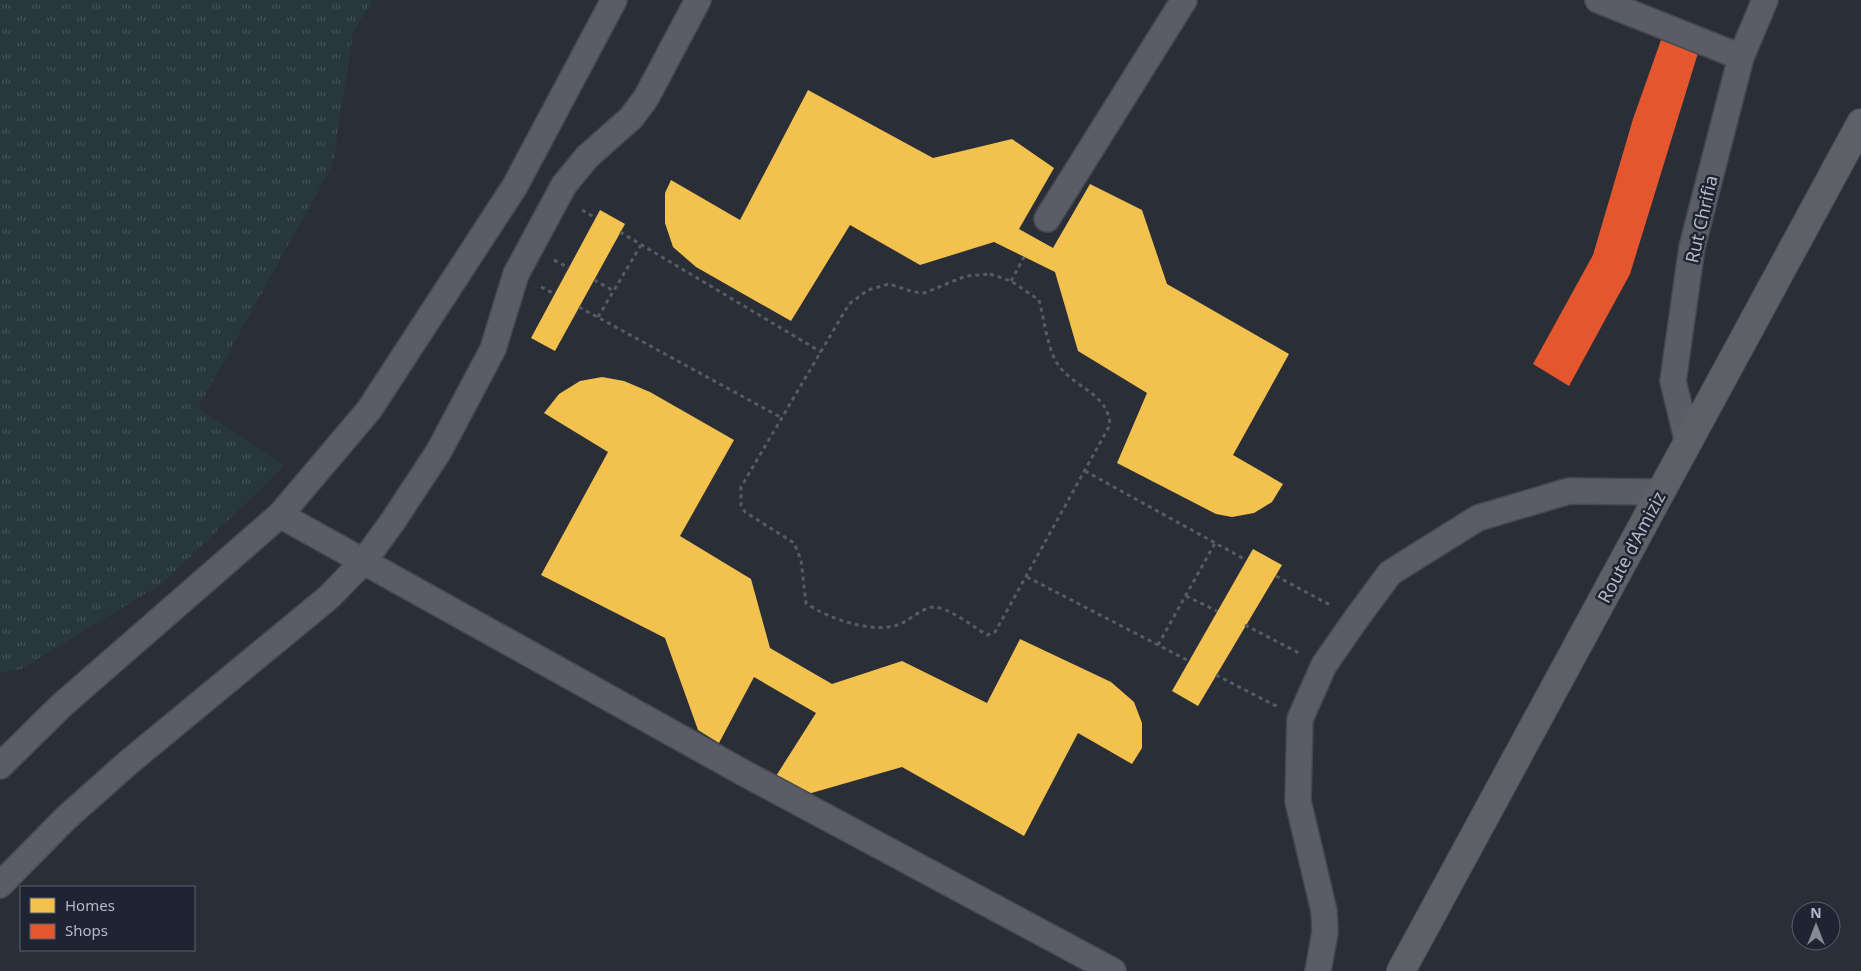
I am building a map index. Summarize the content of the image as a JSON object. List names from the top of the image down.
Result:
{
  "streets": {
    "main road": ["Route d'Amiziz"],
    "street": ["Rut Chrifia"]
  },
  "crossings": [
    ["Rut Chrifia", "Route d'Amiziz"]
  ],
  "legend": ["Homes", "Shops"],
  "north": "top"
}
